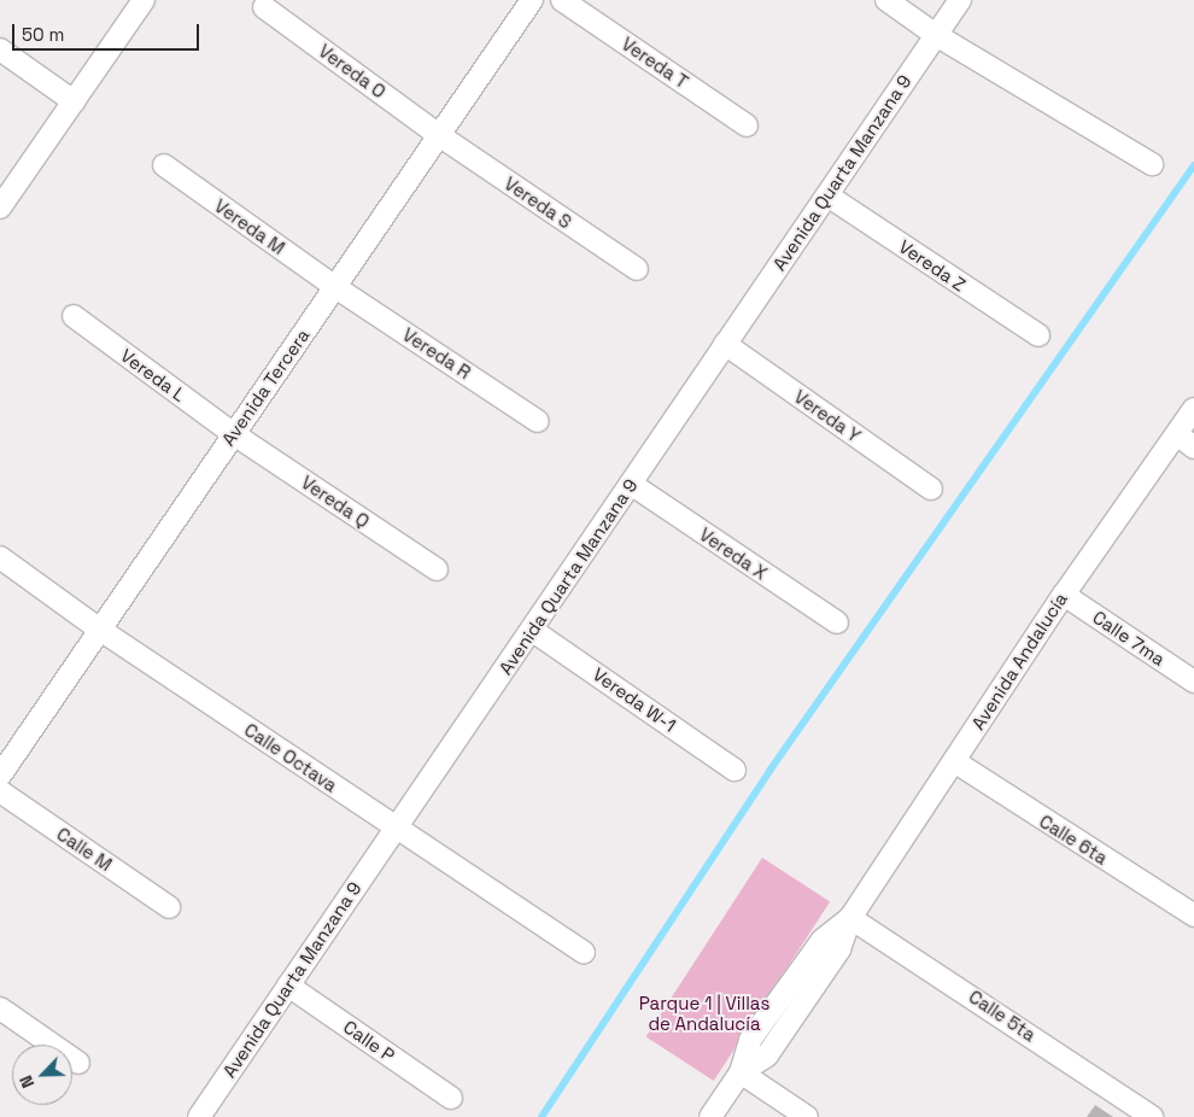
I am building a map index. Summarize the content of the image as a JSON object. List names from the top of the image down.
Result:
{
  "streets": {
    "street": [
      "Vereda T",
      "Vereda O",
      "Avenida Quarta Manzana 9",
      "Vereda S",
      "Vereda M",
      "Vereda Z",
      "Vereda R",
      "Vereda L",
      "Avenida Tercera",
      "Vereda Y",
      "Vereda Q",
      "Vereda X",
      "Calle 7ma",
      "Avenida Andalucía",
      "Vereda W-1",
      "Calle Octava",
      "Calle 6ta",
      "Calle M",
      "Calle 5ta",
      "Calle P"
    ]
  },
  "crossings": [
    ["Vereda O", "Vereda S"],
    ["Vereda O", "Avenida Tercera"],
    ["Avenida Quarta Manzana 9", "Vereda Z"],
    ["Avenida Quarta Manzana 9", "Vereda Y"],
    ["Avenida Quarta Manzana 9", "Vereda X"],
    ["Avenida Quarta Manzana 9", "Vereda W-1"],
    ["Avenida Quarta Manzana 9", "Calle Octava"],
    ["Avenida Quarta Manzana 9", "Calle P"],
    ["Vereda S", "Avenida Tercera"],
    ["Vereda M", "Vereda R"],
    ["Vereda M", "Avenida Tercera"],
    ["Vereda R", "Avenida Tercera"],
    ["Vereda L", "Avenida Tercera"],
    ["Vereda L", "Vereda Q"],
    ["Avenida Tercera", "Vereda Q"],
    ["Avenida Tercera", "Calle Octava"],
    ["Calle 7ma", "Avenida Andalucía"],
    ["Avenida Andalucía", "Calle 6ta"],
    ["Avenida Andalucía", "Calle 5ta"]
  ],
  "parks": ["Parque 1 | Villas de Andalucía"],
  "scale_bar": "50 m",
  "north": "bottom left"
}
